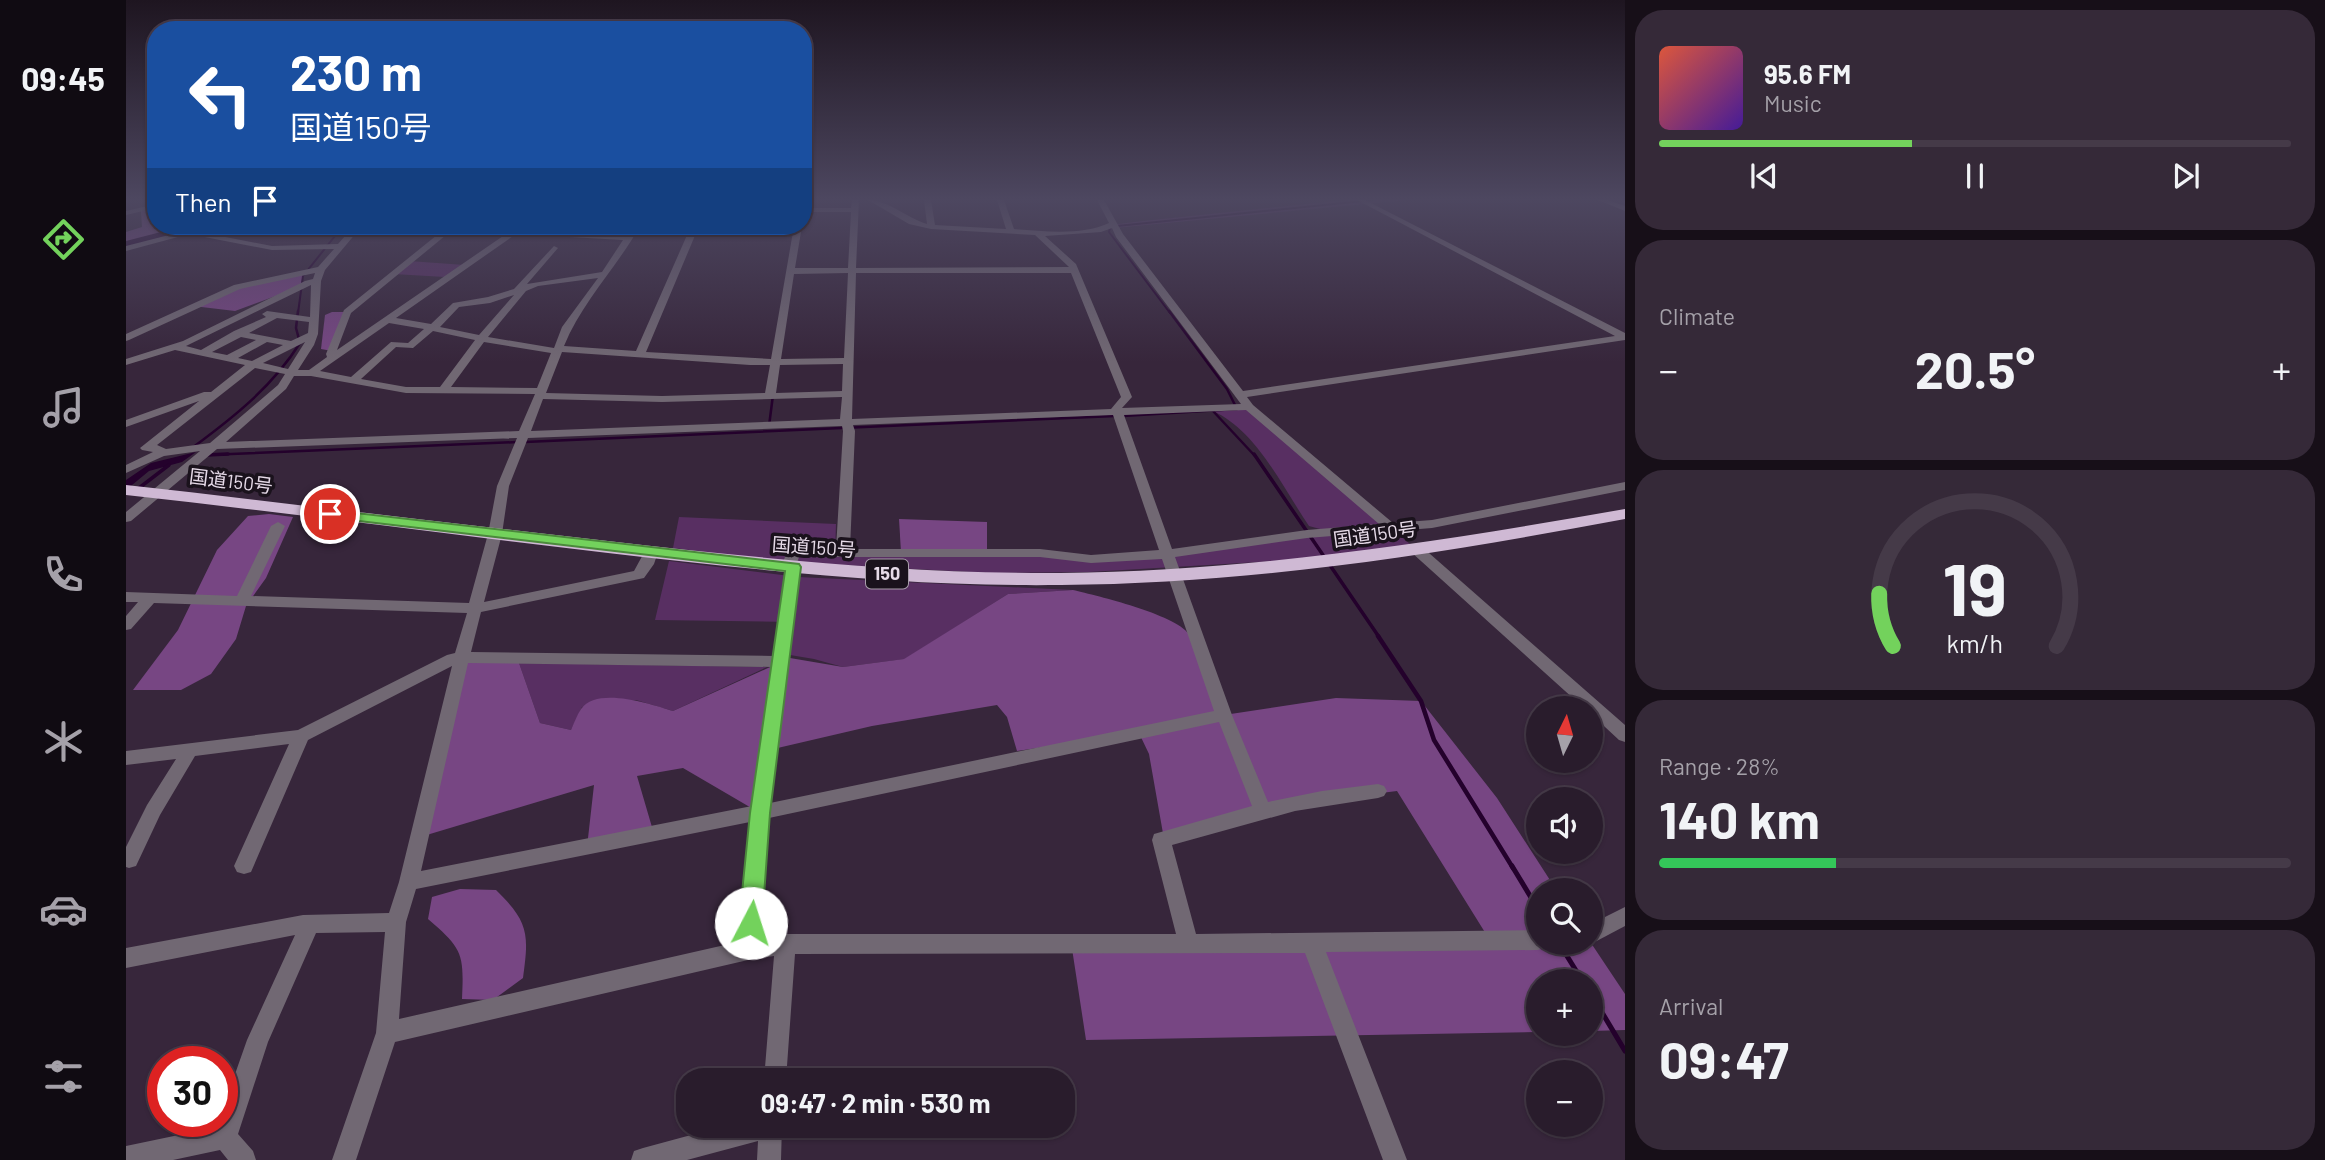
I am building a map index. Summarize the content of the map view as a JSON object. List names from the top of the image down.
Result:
{
  "streets": {
    "highway": ["国道150号", "150"]
  },
  "north": "top",
  "page": {
    "tabs": "09:45",
    "turn": ["230 m", "国道150号"],
    "song": ["95.6 FM", "Music"],
    "then": "Then",
    "tile": [
      "Climate",
      ["Range · 28%", "140 km"],
      ["Arrival", "09:47"]
    ],
    "heat": ["−", "20.5°", "+"],
    "map_buttons": ["+", "−"],
    "limit": "30",
    "trip": "09:47 · 2 min · 530 m",
    "gauge": ["19", "km/h"]
  }
}
